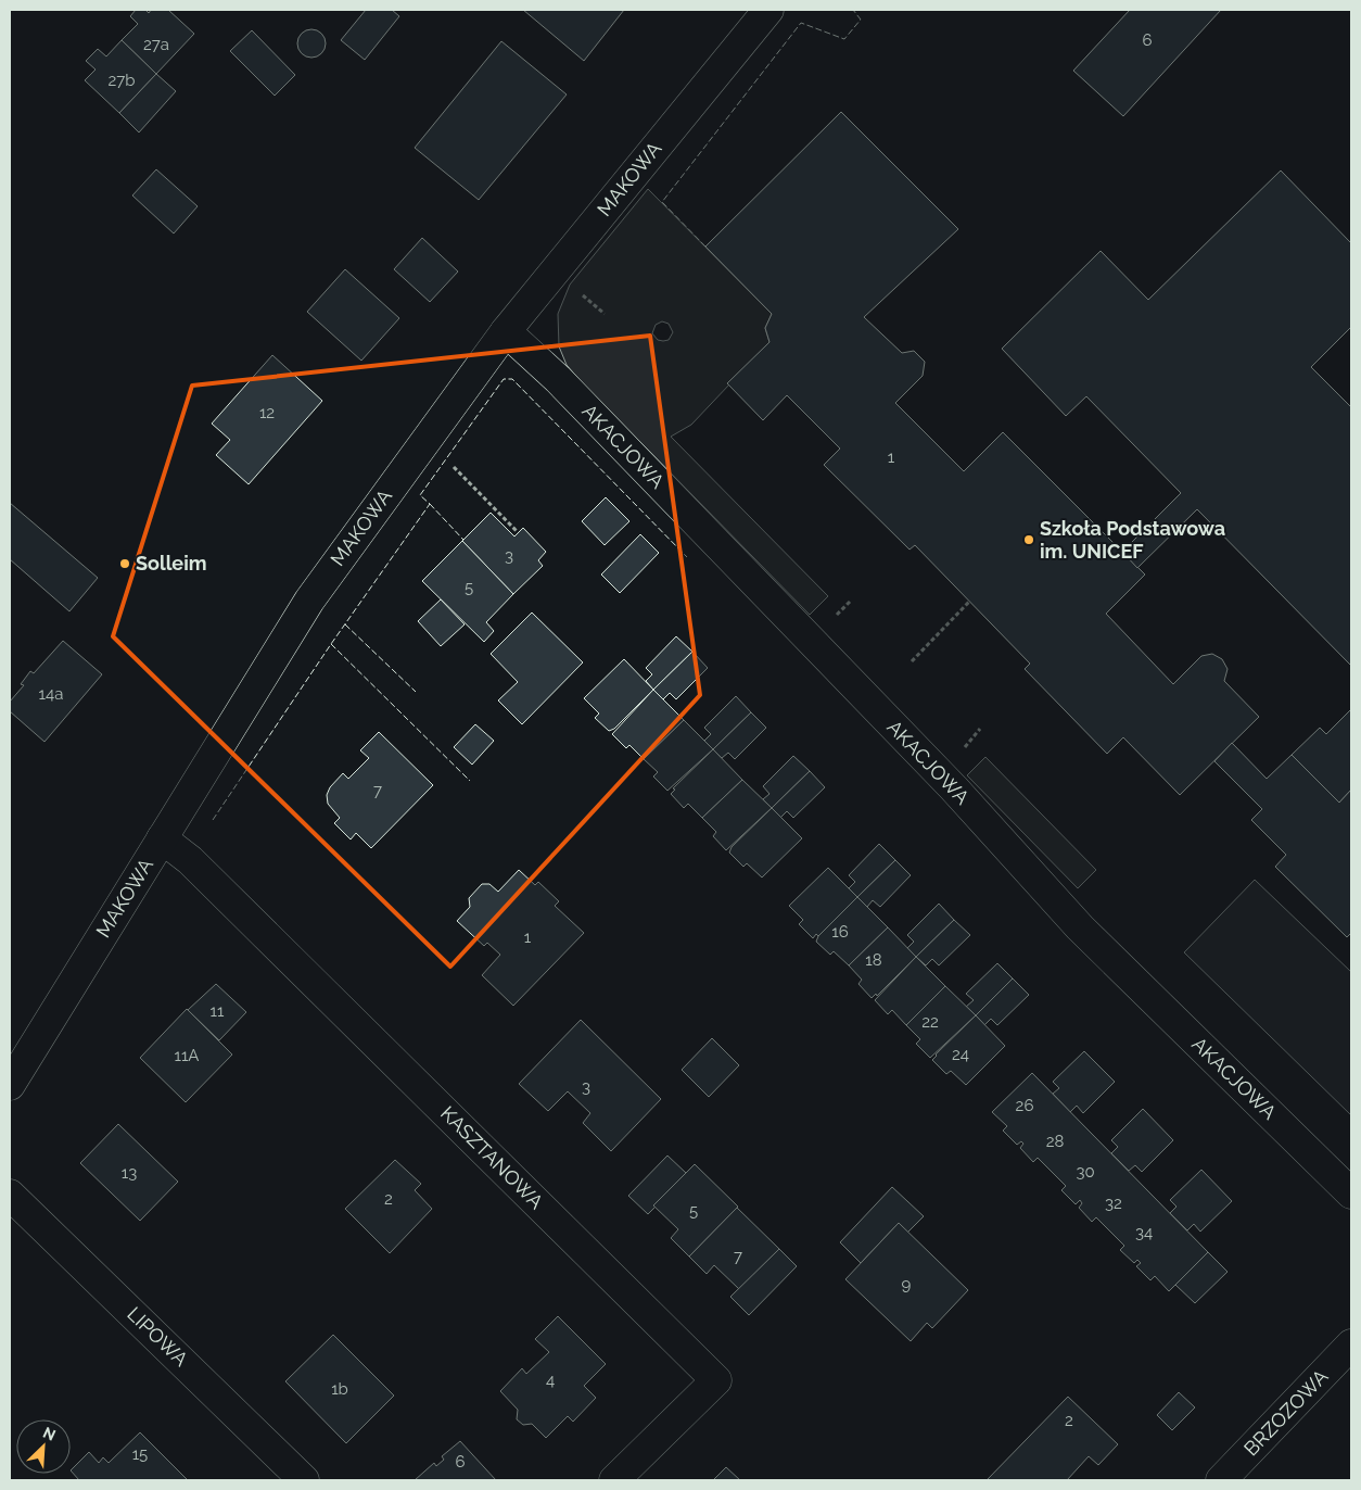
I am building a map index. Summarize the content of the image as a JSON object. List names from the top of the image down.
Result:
{
  "streets": {
    "street": [
      "MAKOWA",
      "AKACJOWA",
      "KASZTANOWA",
      "LIPOWA",
      "BRZOZOWA"
    ]
  },
  "crossings": [
    ["MAKOWA", "AKACJOWA"],
    ["MAKOWA", "KASZTANOWA"]
  ],
  "places": ["Szkoła Podstawowa im. UNICEF", "Solleim"],
  "house_numbers": [
    "6",
    "27a",
    "27b",
    "12",
    "1",
    "3",
    "5",
    "14a",
    "7",
    "16",
    "1",
    "18",
    "11",
    "22",
    "24",
    "11A",
    "3",
    "26",
    "28",
    "30",
    "13",
    "2",
    "32",
    "5",
    "34",
    "7",
    "9",
    "4",
    "1b",
    "2",
    "15",
    "6"
  ],
  "north": "top right"
}
